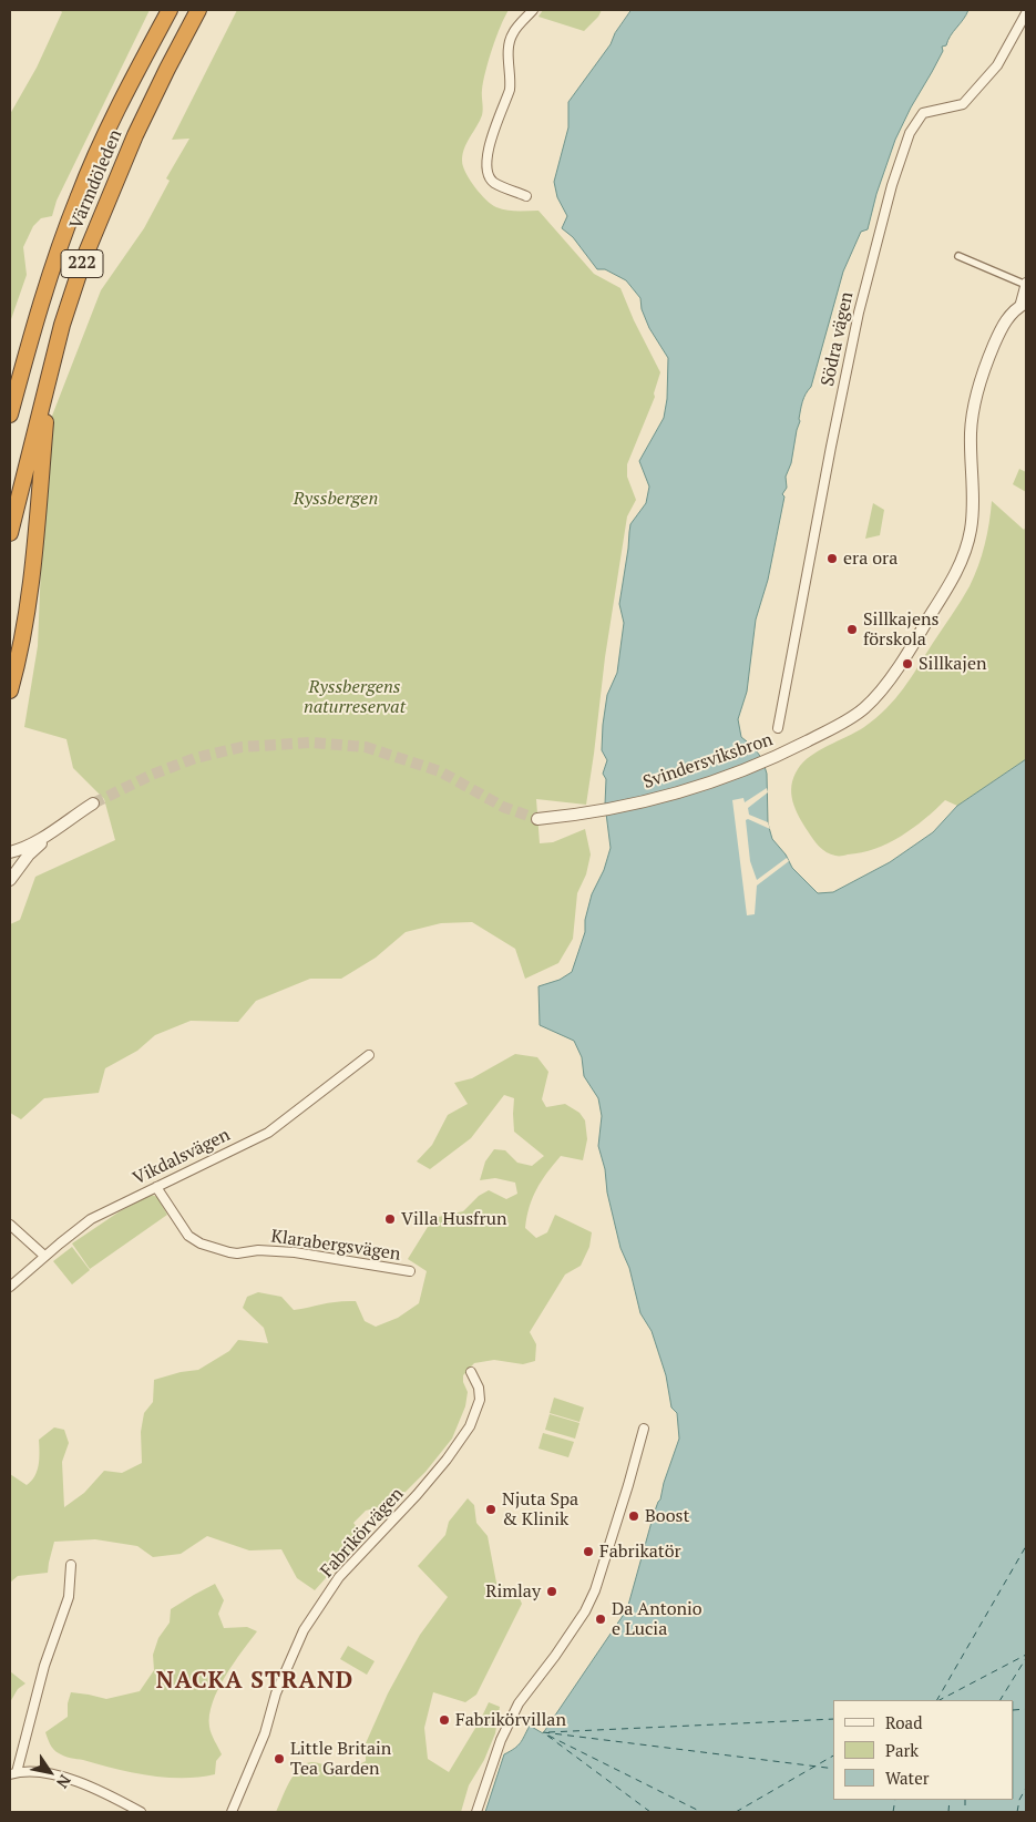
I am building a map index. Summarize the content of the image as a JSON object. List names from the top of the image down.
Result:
{
  "streets": {
    "highway": ["Värmdöleden", "222"],
    "street": [
      "Södra vägen",
      "Svindersviksbron",
      "Vikdalsvägen",
      "Klarabergsvägen",
      "Fabrikörvägen"
    ]
  },
  "crossings": [
    ["Vikdalsvägen", "Klarabergsvägen"]
  ],
  "districts": ["NACKA STRAND"],
  "parks": ["Ryssbergen", "Ryssbergens naturreservat"],
  "places": [
    "era ora",
    "Sillkajens förskola",
    "Sillkajen",
    "Villa Husfrun",
    "Njuta Spa & Klinik",
    "Boost",
    "Fabrikatör",
    "Rimlay",
    "Da Antonio e Lucia",
    "Fabrikörvillan",
    "Little Britain Tea Garden"
  ],
  "legend": ["Road", "Park", "Water"],
  "north": "bottom right"
}
